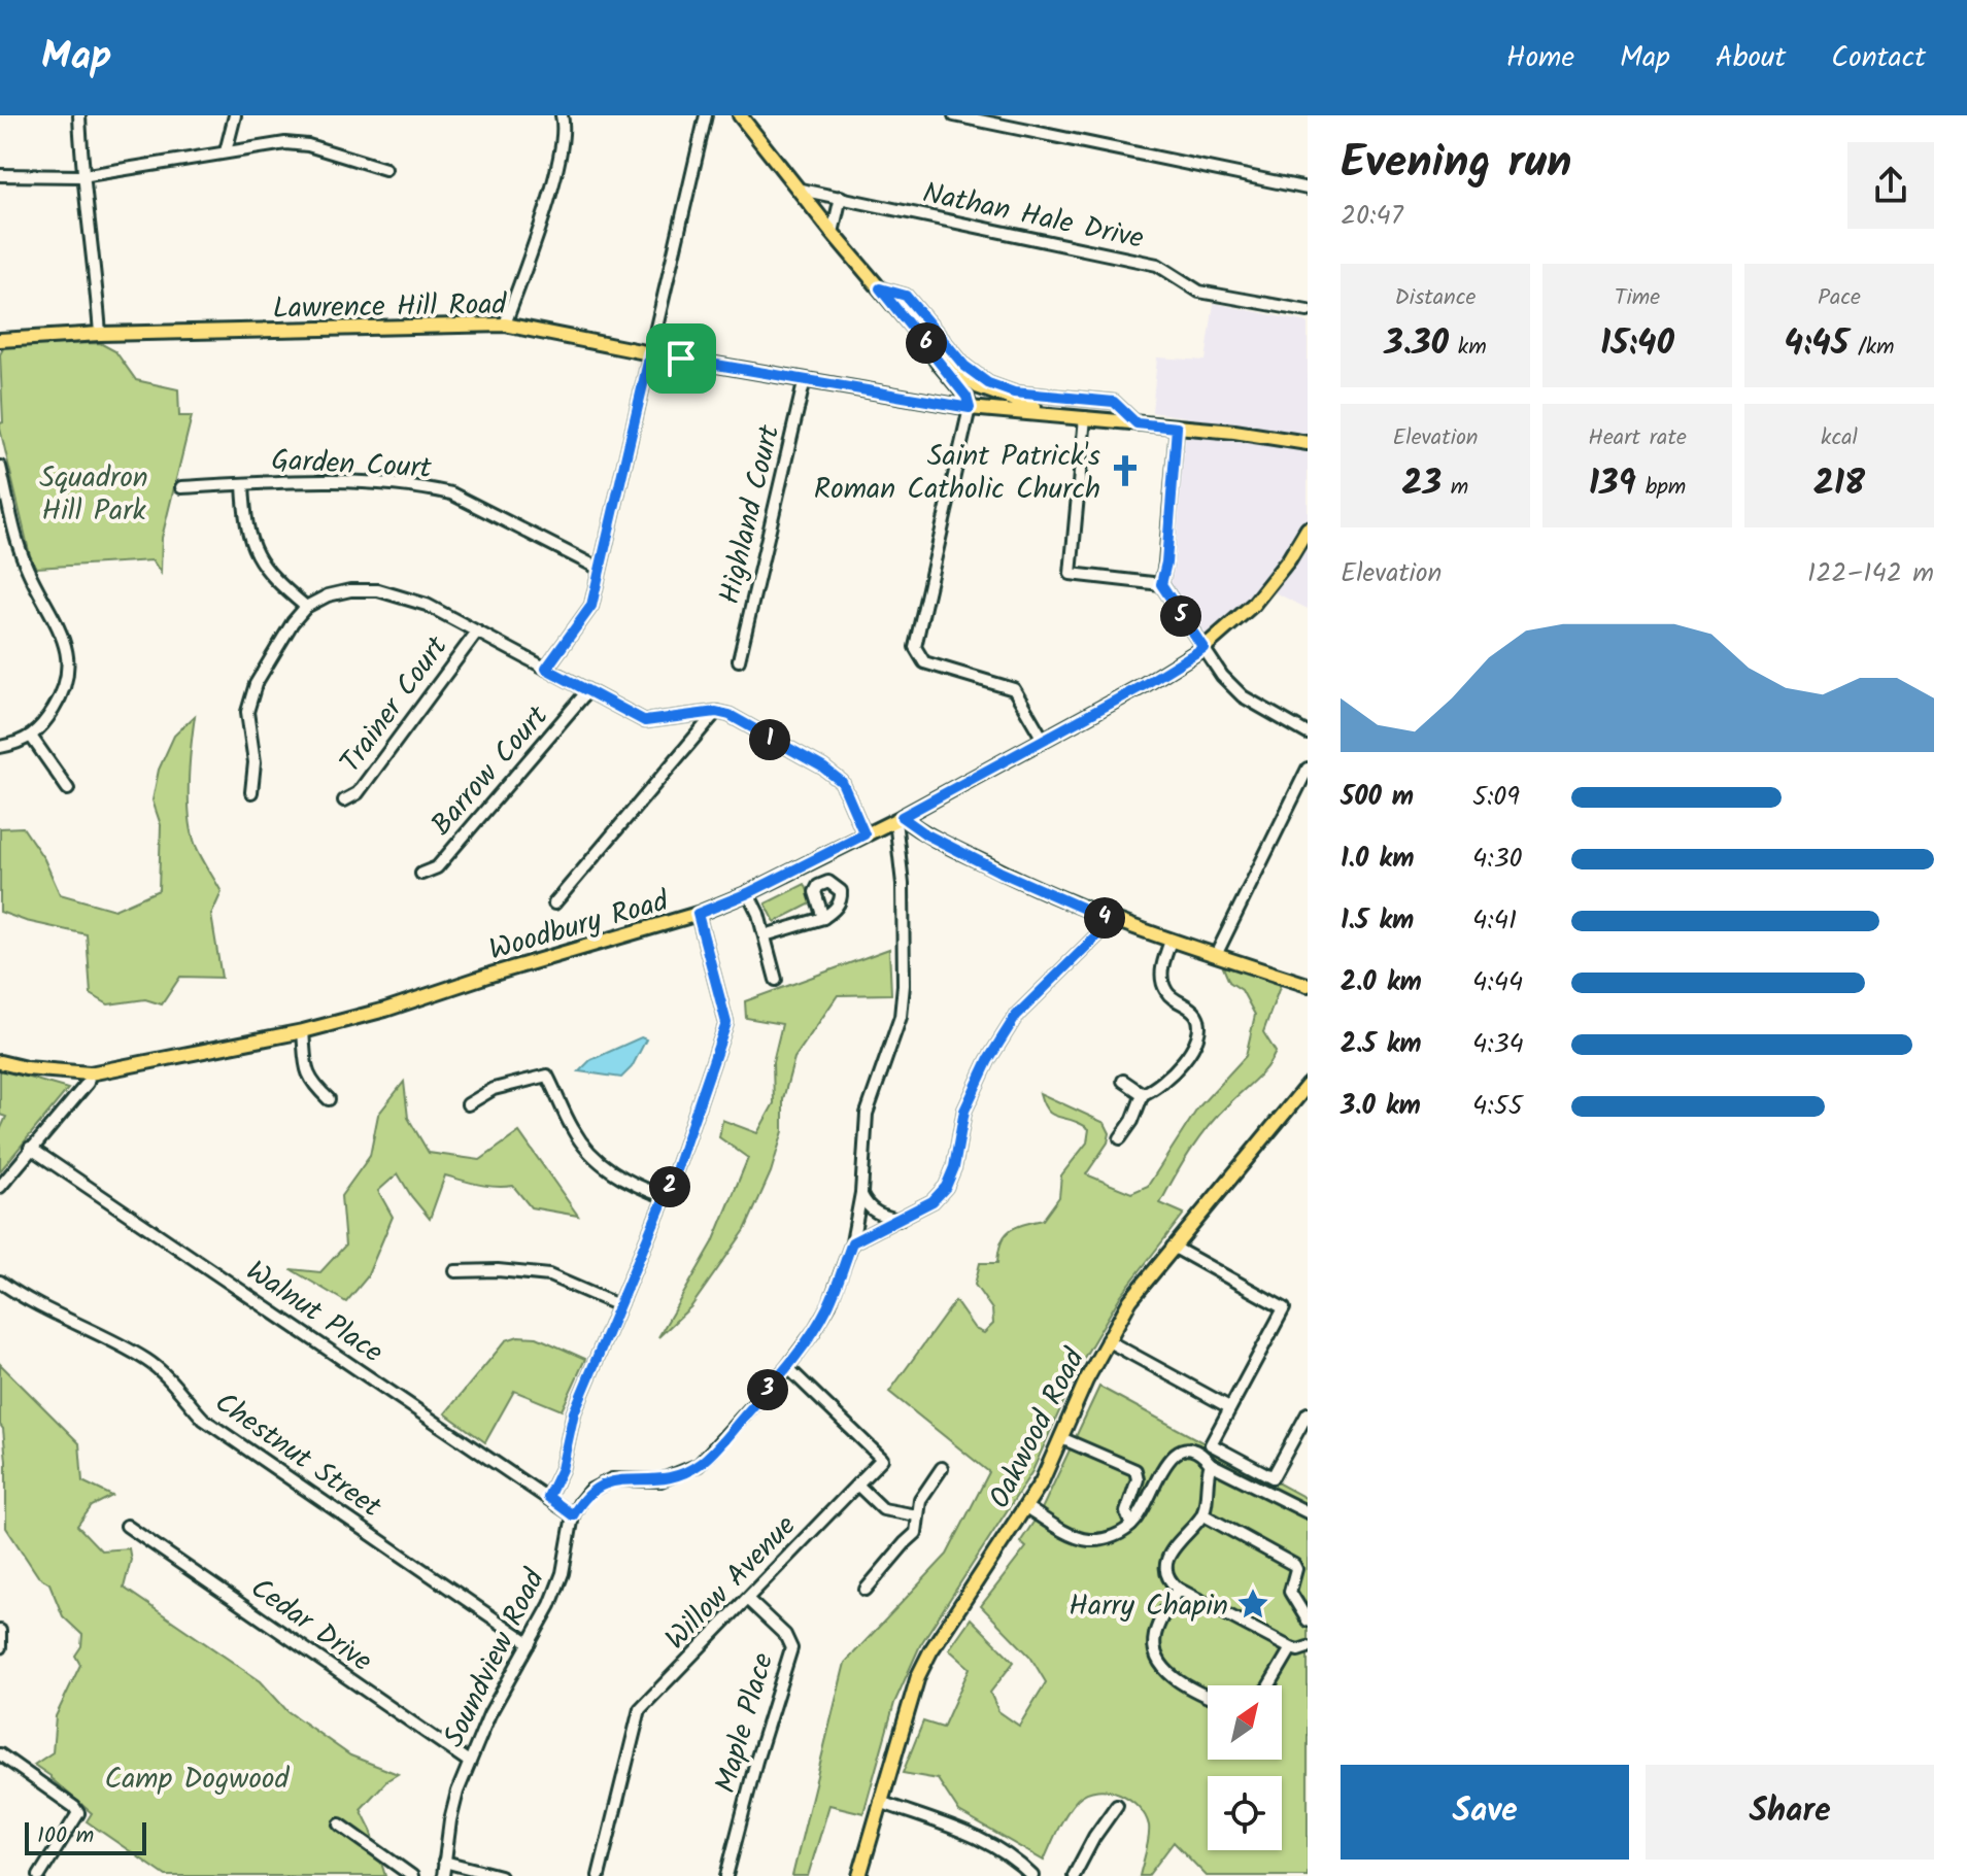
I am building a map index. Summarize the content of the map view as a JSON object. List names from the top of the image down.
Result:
{
  "streets": {
    "main road": ["Lawrence Hill Road", "Woodbury Road", "Oakwood Road"],
    "street": [
      "Nathan Hale Drive",
      "Garden Court",
      "Highland Court",
      "Trainer Court",
      "Barrow Court",
      "Walnut Place",
      "Chestnut Street",
      "Willow Avenue",
      "Cedar Drive",
      "Soundview Road",
      "Maple Place"
    ]
  },
  "crossings": [
    ["Lawrence Hill Road", "Highland Court"],
    ["Walnut Place", "Soundview Road"],
    ["Chestnut Street", "Soundview Road"],
    ["Willow Avenue", "Maple Place"],
    ["Cedar Drive", "Soundview Road"]
  ],
  "parks": ["Squadron Hill Park", "Camp Dogwood"],
  "places": {
    "church": ["Saint Patrick's Roman Catholic Church"],
    "place": ["Harry Chapin"]
  },
  "scale_bar": "100 m",
  "north": "top right",
  "page": {
    "header": "Map",
    "nav": [
      "Home",
      "Map",
      "About",
      "Contact"
    ],
    "heading": ["Evening run", "20:47"],
    "stats": [
      ["Distance", "3.30 km"],
      ["Time", "15:40"],
      ["Pace", "4:45 /km"],
      ["Elevation", "23 m"],
      ["Heart rate", "139 bpm"],
      ["kcal", "218"]
    ],
    "pins": [
      "6",
      "5",
      "1",
      "4",
      "2",
      "3"
    ],
    "chart": ["Elevation", "122–142 m"],
    "list": [
      {
        "name": "500 m",
        "note": "5:09"
      },
      {
        "name": "1.0 km",
        "note": "4:30"
      },
      {
        "name": "1.5 km",
        "note": "4:41"
      },
      {
        "name": "2.0 km",
        "note": "4:44"
      },
      {
        "name": "2.5 km",
        "note": "4:34"
      },
      {
        "name": "3.0 km",
        "note": "4:55"
      }
    ],
    "buttons": ["Save", "Share"],
    "scale": "100 m"
  }
}
